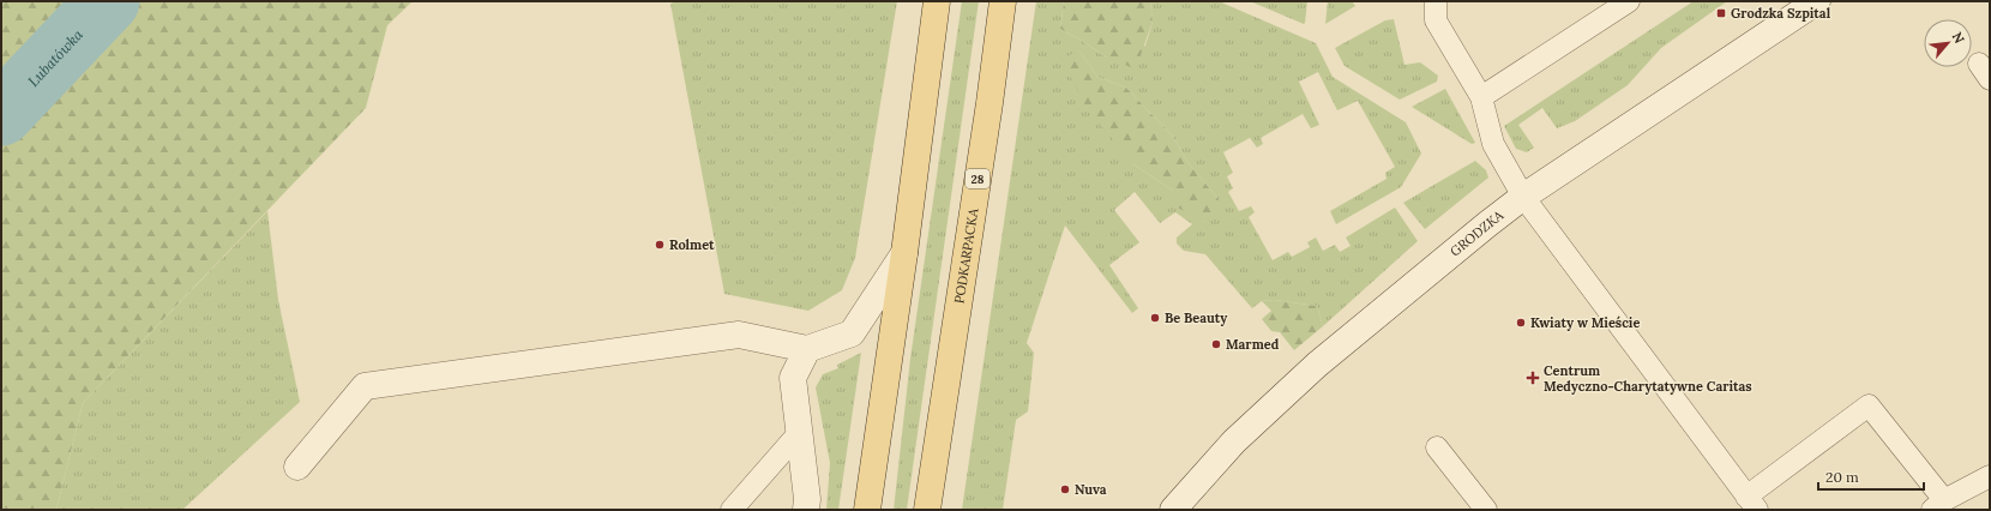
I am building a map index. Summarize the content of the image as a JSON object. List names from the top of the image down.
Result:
{
  "streets": {
    "main road": ["28", "PODKARPACKA"],
    "street": ["GRODZKA"]
  },
  "water": ["Lubatówka"],
  "places": {
    "transit": ["Grodzka Szpital"],
    "other": [
      "Rolmet",
      "Be Beauty",
      "Kwiaty w Mieście",
      "Marmed",
      "Nuva"
    ],
    "health": ["Centrum Medyczno-Charytatywne Caritas"]
  },
  "scale_bar": "20 m",
  "north": "top right"
}
